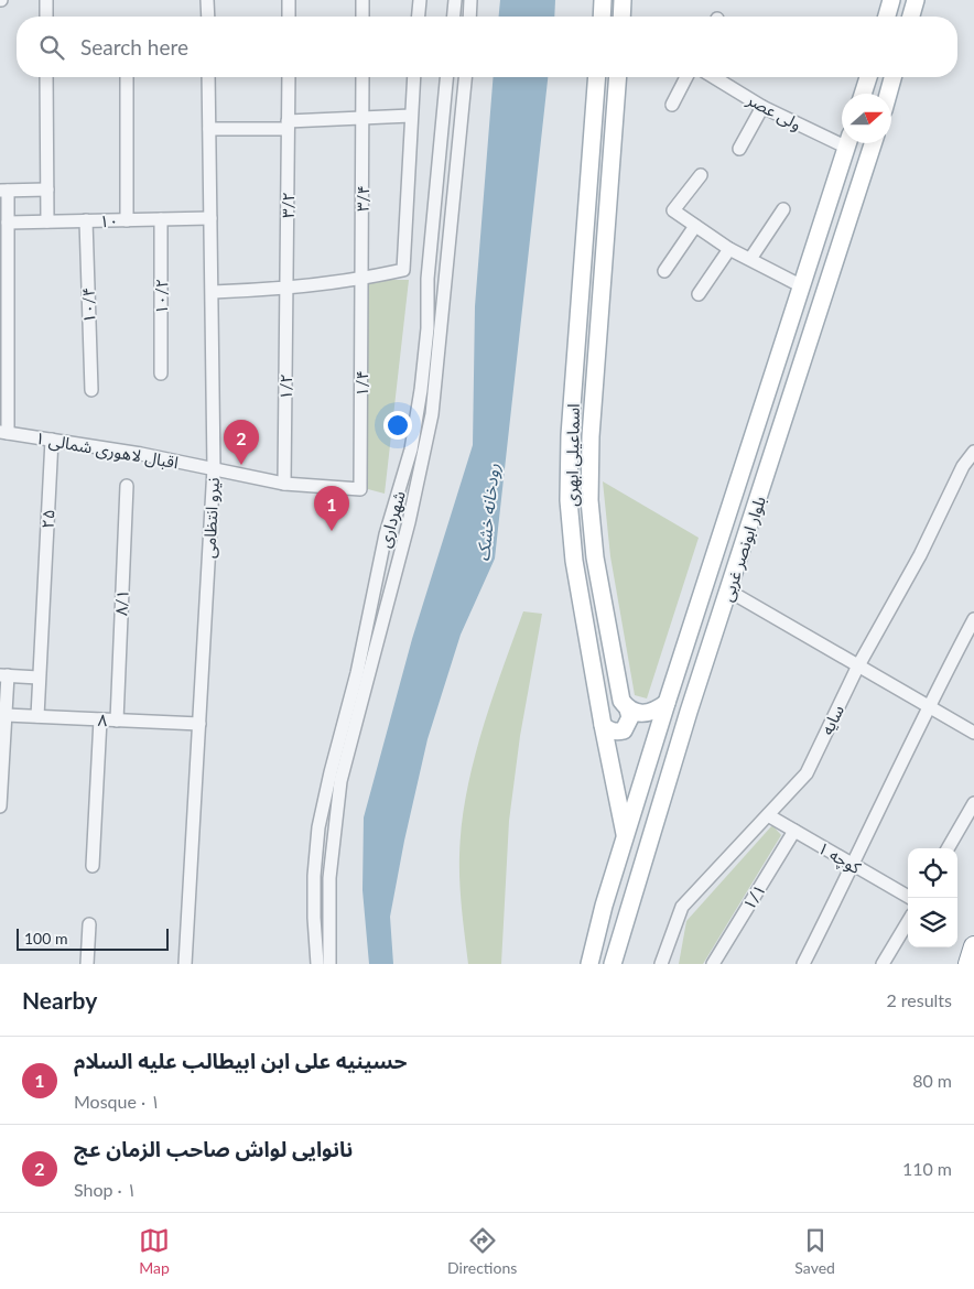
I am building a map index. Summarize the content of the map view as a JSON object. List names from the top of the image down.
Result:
{
  "streets": {
    "main road": ["اسماعیلی ابهری", "بلوار ابونصر غربی"],
    "street": [
      "ولی عصر",
      "۳/۴",
      "۳/۲",
      "۱۰",
      "۱۰/۲",
      "۱۰/۴",
      "۱/۴",
      "۱/۲",
      "اقبال لاهوری شمالی ۱",
      "نیرو انتظامی",
      "۲۵",
      "شهرداری",
      "۸/۱",
      "۸",
      "سایه",
      "کوچه ۱",
      "۱/۱"
    ]
  },
  "crossings": [
    ["۳/۴", "۱/۴"],
    ["۳/۲", "۱/۲"],
    ["۱۰", "۱۰/۲"],
    ["۱۰", "۱۰/۴"],
    ["۱۰", "نیرو انتظامی"],
    ["۱/۴", "اقبال لاهوری شمالی ۱"],
    ["۱/۲", "اقبال لاهوری شمالی ۱"],
    ["اقبال لاهوری شمالی ۱", "نیرو انتظامی"],
    ["اقبال لاهوری شمالی ۱", "۲۵"],
    ["اسماعیلی ابهری", "بلوار ابونصر غربی"],
    ["نیرو انتظامی", "۸"],
    ["۲۵", "۸"],
    ["۸/۱", "۸"],
    ["سایه", "کوچه ۱"],
    ["کوچه ۱", "۱/۱"]
  ],
  "water": ["رودخانه خشک"],
  "scale_bar": "100 m",
  "north": "right",
  "page": {
    "search": "Search here",
    "pins": ["2", "1"],
    "scale": "100 m",
    "heading": ["Nearby", "2 results"],
    "list": [
      {
        "mark": "1",
        "name": "حسینیه علی ابن ابیطالب علیه السلام",
        "note": "Mosque · ۱",
        "value": "80 m"
      },
      {
        "mark": "2",
        "name": "نانوایی لواش صاحب الزمان عج",
        "note": "Shop · ۱",
        "value": "110 m"
      }
    ],
    "nav": ["Map", "Directions", "Saved"]
  }
}
